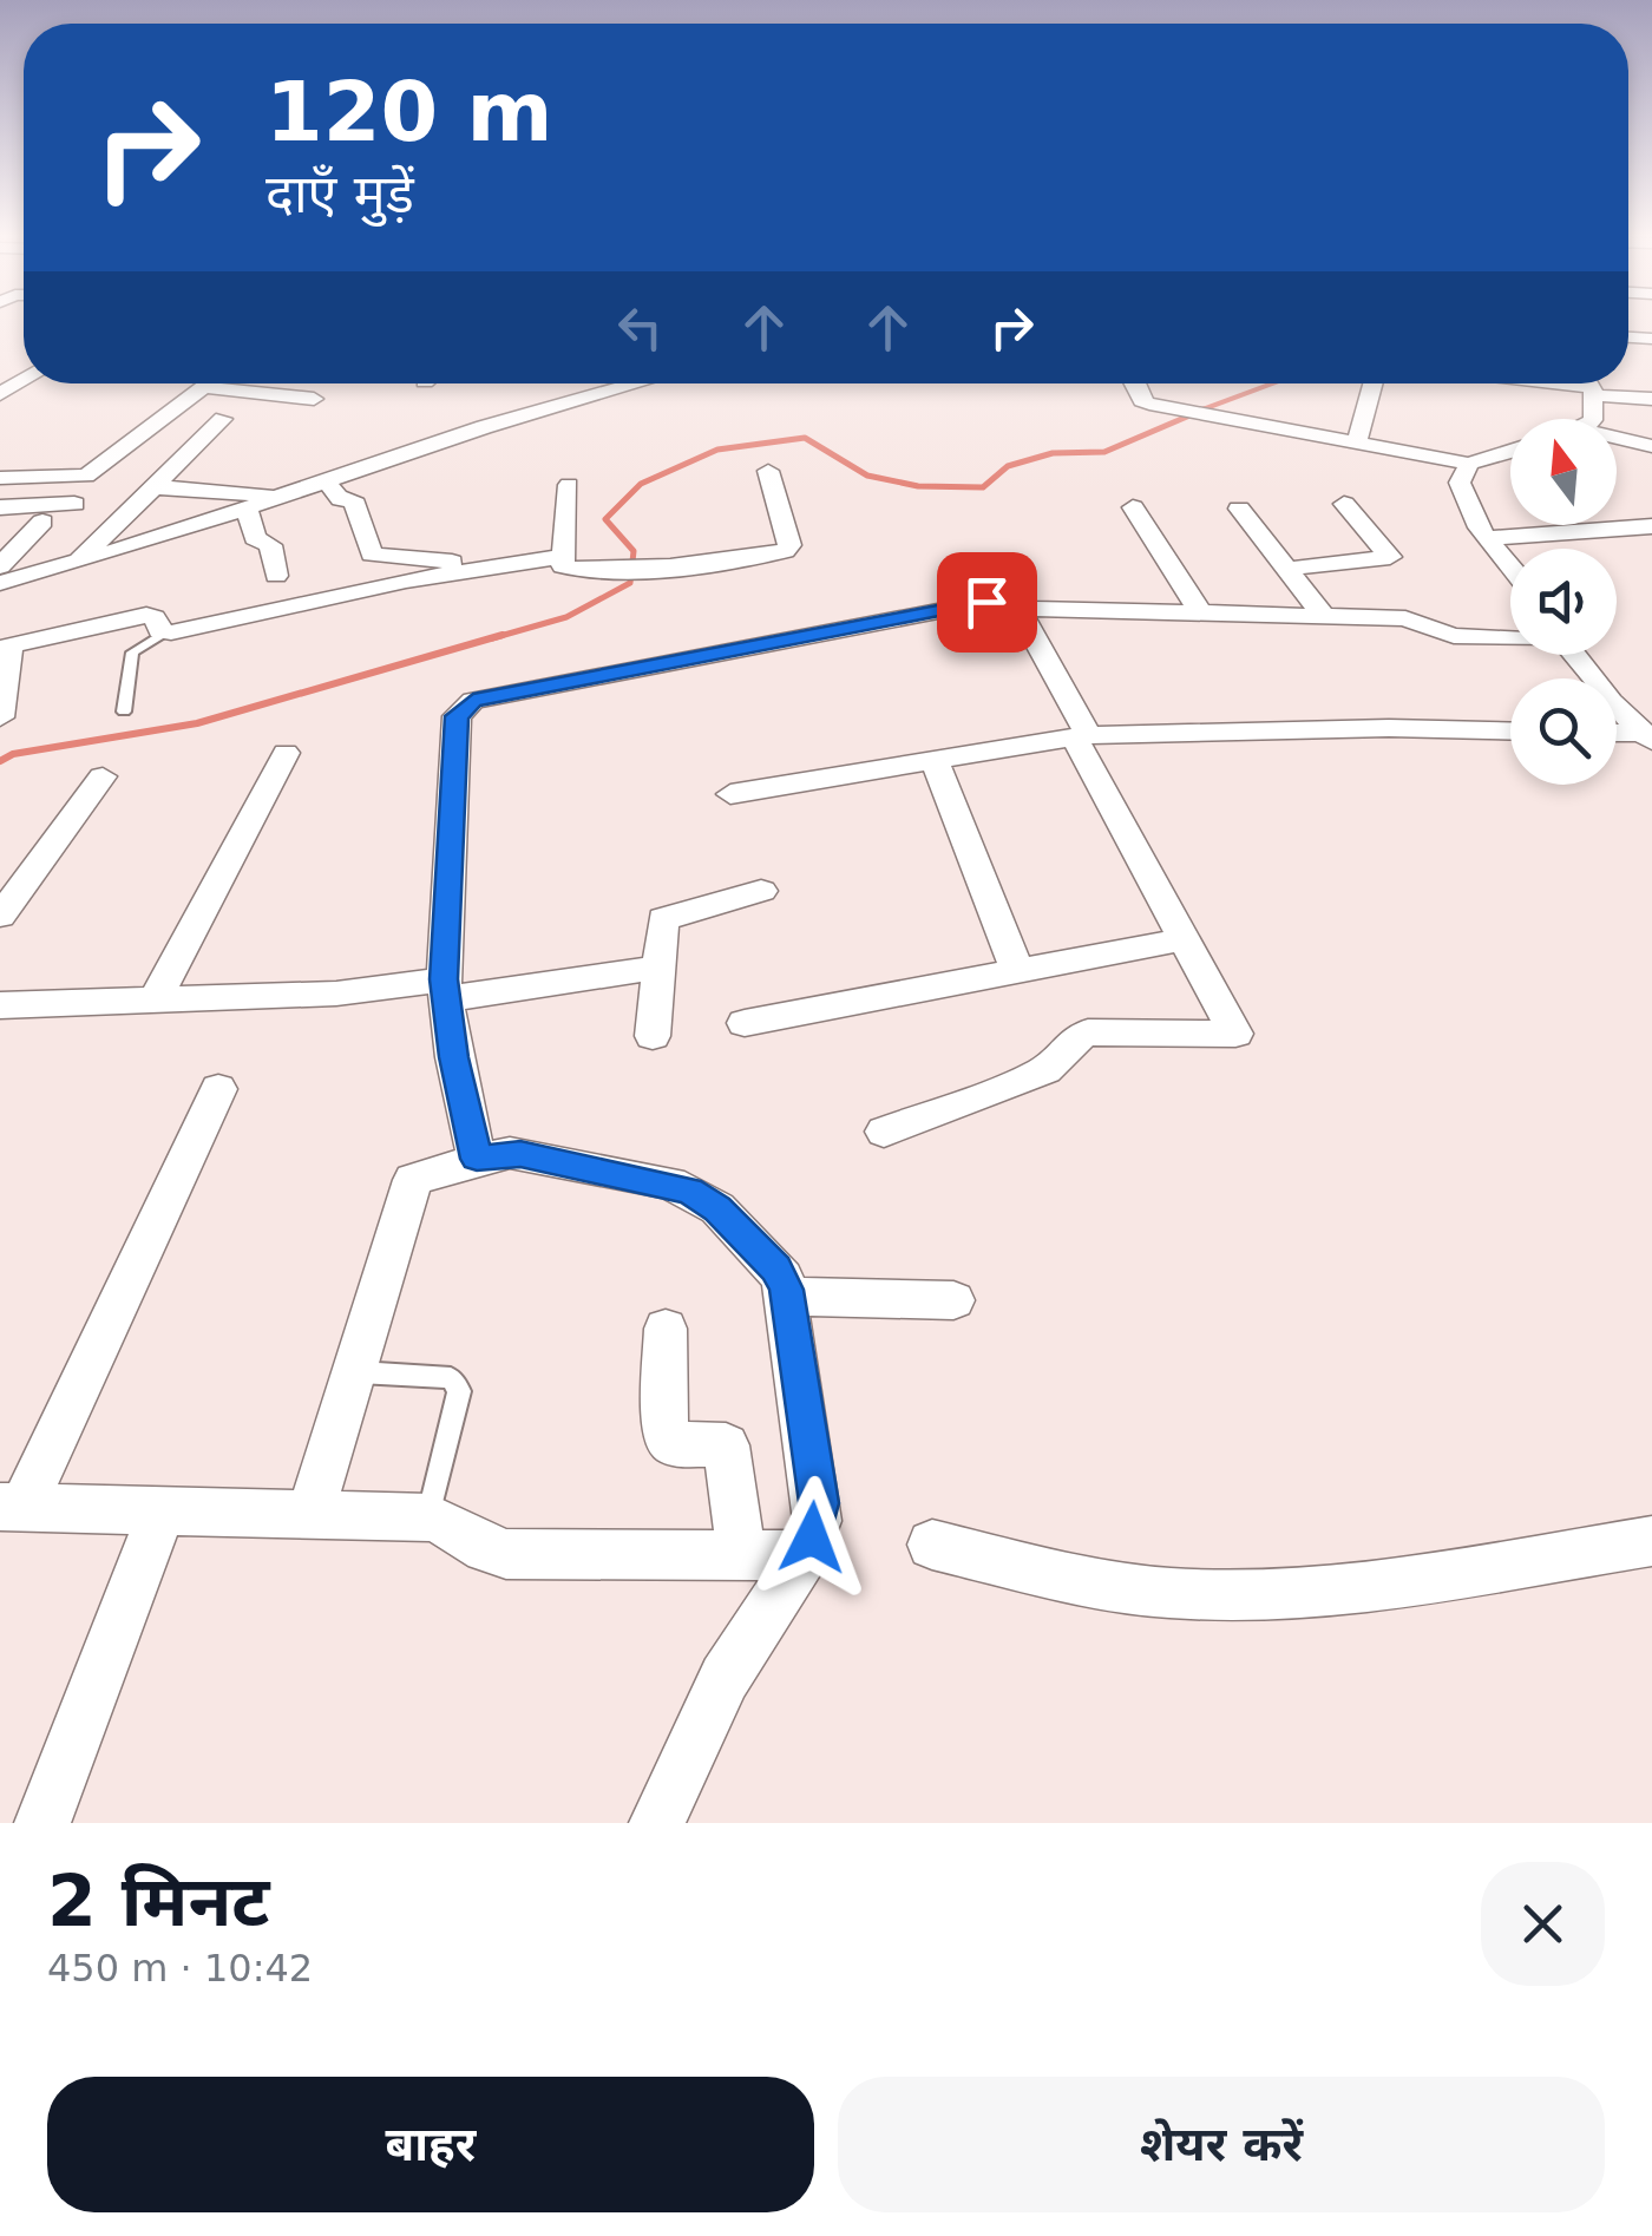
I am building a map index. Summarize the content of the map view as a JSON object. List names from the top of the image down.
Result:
{
  "north": "top",
  "page": {
    "turn": ["120 m", "दाएँ मुड़ें"],
    "heading": ["2 मिनट", "450 m · 10:42"],
    "buttons": ["बाहर", "शेयर करें"]
  }
}
